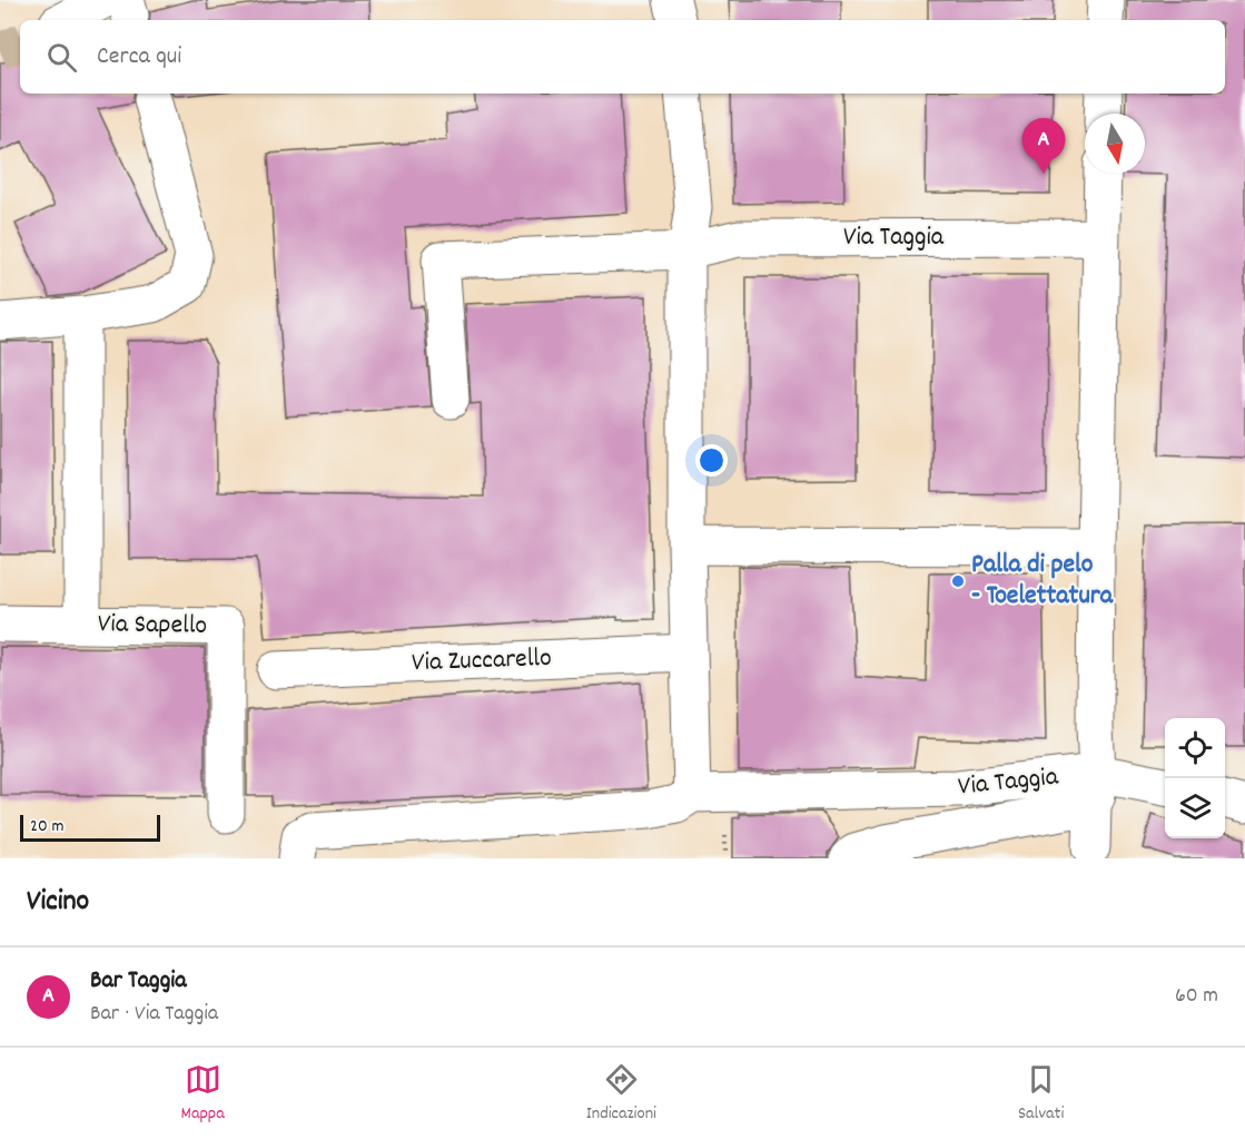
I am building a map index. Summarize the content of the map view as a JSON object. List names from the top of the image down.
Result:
{
  "streets": {
    "street": ["Via Taggia", "Via Sapello", "Via Zuccarello"]
  },
  "places": ["Palla di pelo - Toelettatura"],
  "scale_bar": "20 m",
  "north": "bottom",
  "page": {
    "search": "Cerca qui",
    "pins": "A",
    "scale": "20 m",
    "heading": "Vicino",
    "list": [
      {
        "mark": "A",
        "name": "Bar Taggia",
        "note": "Bar · Via Taggia",
        "value": "60 m"
      }
    ],
    "nav": ["Mappa", "Indicazioni", "Salvati"]
  }
}
